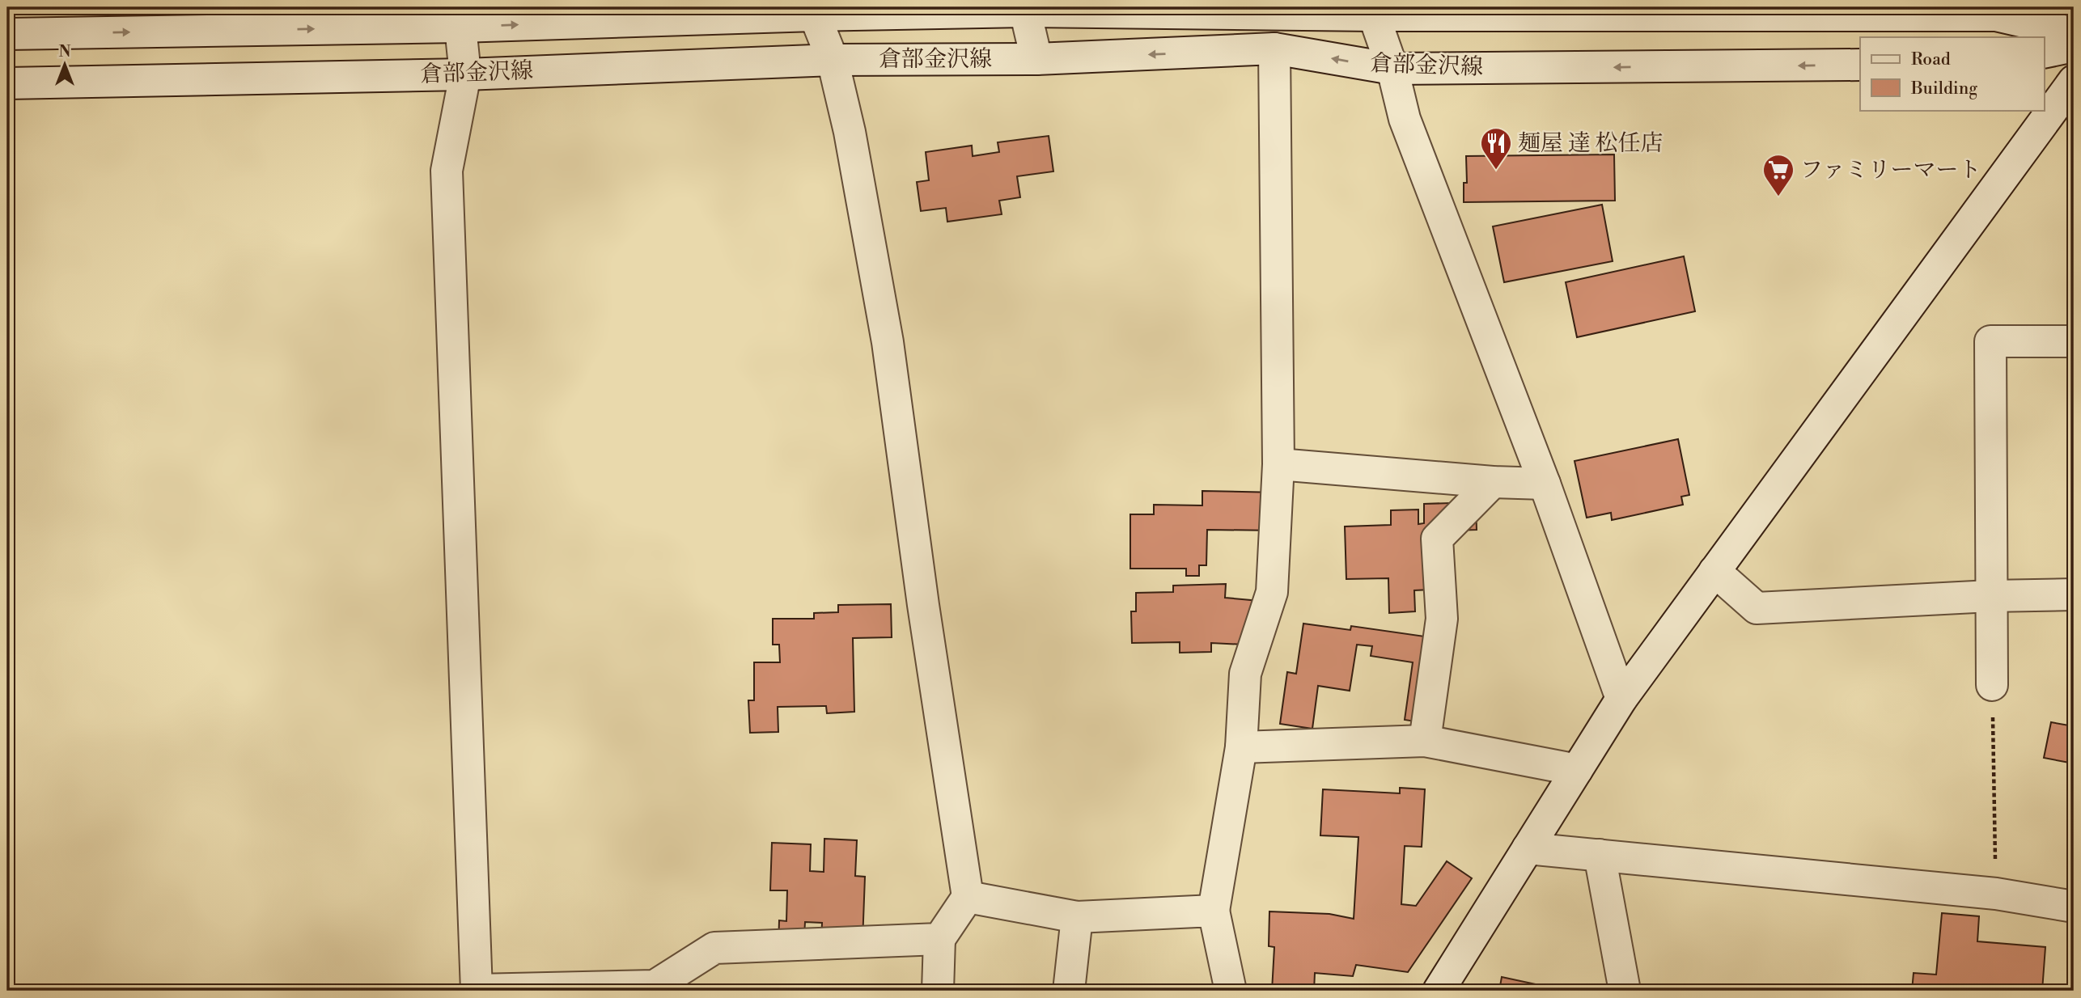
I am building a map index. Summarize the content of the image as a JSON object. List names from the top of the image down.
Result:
{
  "streets": {
    "street": ["倉部金沢線"]
  },
  "places": {
    "restaurant": ["麺屋 達 松任店"],
    "supermarket": ["ファミリーマート"]
  },
  "legend": ["Road", "Building"],
  "north": "top"
}
